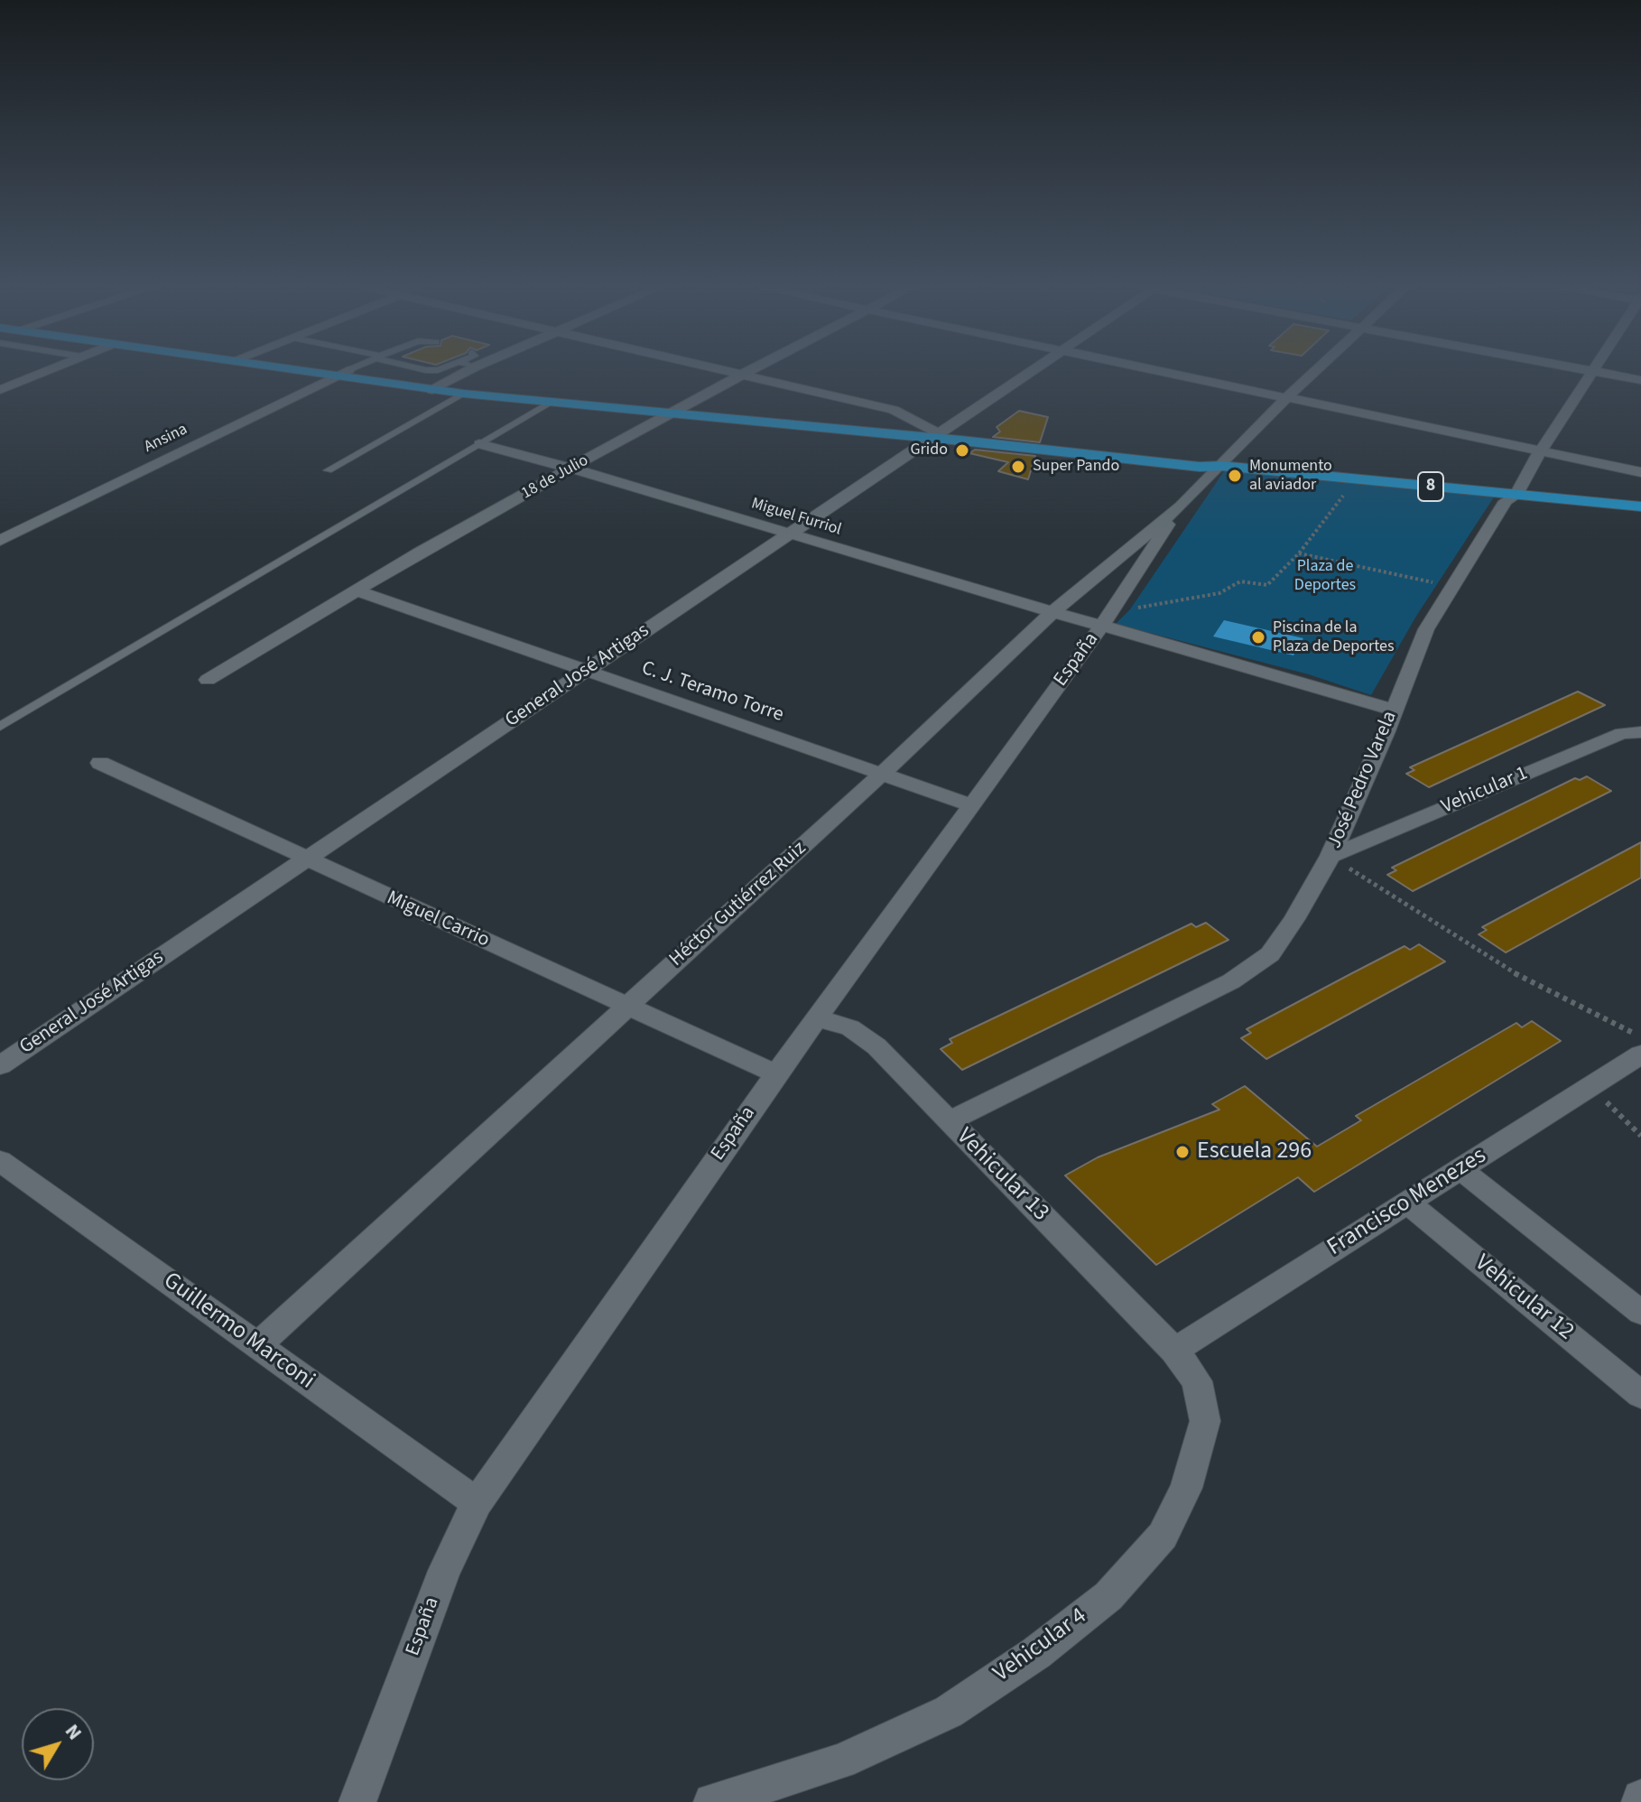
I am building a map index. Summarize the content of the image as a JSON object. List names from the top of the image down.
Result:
{
  "streets": {
    "highway": ["8"],
    "street": [
      "Ansina",
      "18 de Julio",
      "Miguel Furriol",
      "España",
      "General José Artigas",
      "C. J. Teramo Torre",
      "José Pedro Varela",
      "Vehicular 1",
      "Héctor Gutiérrez Ruiz",
      "Miguel Carrio",
      "Vehicular 13",
      "Francisco Menezes",
      "Vehicular 12",
      "Guillermo Marconi",
      "Vehicular 4"
    ]
  },
  "crossings": [
    ["Ansina", "8"],
    ["18 de Julio", "8"],
    ["18 de Julio", "Miguel Furriol"],
    ["18 de Julio", "C. J. Teramo Torre"],
    ["8", "General José Artigas"],
    ["8", "José Pedro Varela"],
    ["8", "Héctor Gutiérrez Ruiz"],
    ["Miguel Furriol", "España"],
    ["Miguel Furriol", "General José Artigas"],
    ["Miguel Furriol", "José Pedro Varela"],
    ["Miguel Furriol", "Héctor Gutiérrez Ruiz"],
    ["España", "C. J. Teramo Torre"],
    ["España", "Héctor Gutiérrez Ruiz"],
    ["España", "Miguel Carrio"],
    ["España", "Vehicular 13"],
    ["España", "Guillermo Marconi"],
    ["General José Artigas", "C. J. Teramo Torre"],
    ["General José Artigas", "Miguel Carrio"],
    ["C. J. Teramo Torre", "Héctor Gutiérrez Ruiz"],
    ["José Pedro Varela", "Vehicular 1"],
    ["José Pedro Varela", "Vehicular 13"],
    ["Héctor Gutiérrez Ruiz", "Miguel Carrio"],
    ["Héctor Gutiérrez Ruiz", "Guillermo Marconi"],
    ["Vehicular 13", "Francisco Menezes"],
    ["Vehicular 13", "Vehicular 4"],
    ["Francisco Menezes", "Vehicular 12"],
    ["Francisco Menezes", "Vehicular 4"]
  ],
  "parks": ["Plaza de Deportes"],
  "places": [
    "Grido",
    "Super Pando",
    "Monumento al aviador",
    "Piscina de la Plaza de Deportes",
    "Escuela 296"
  ],
  "north": "top right"
}
